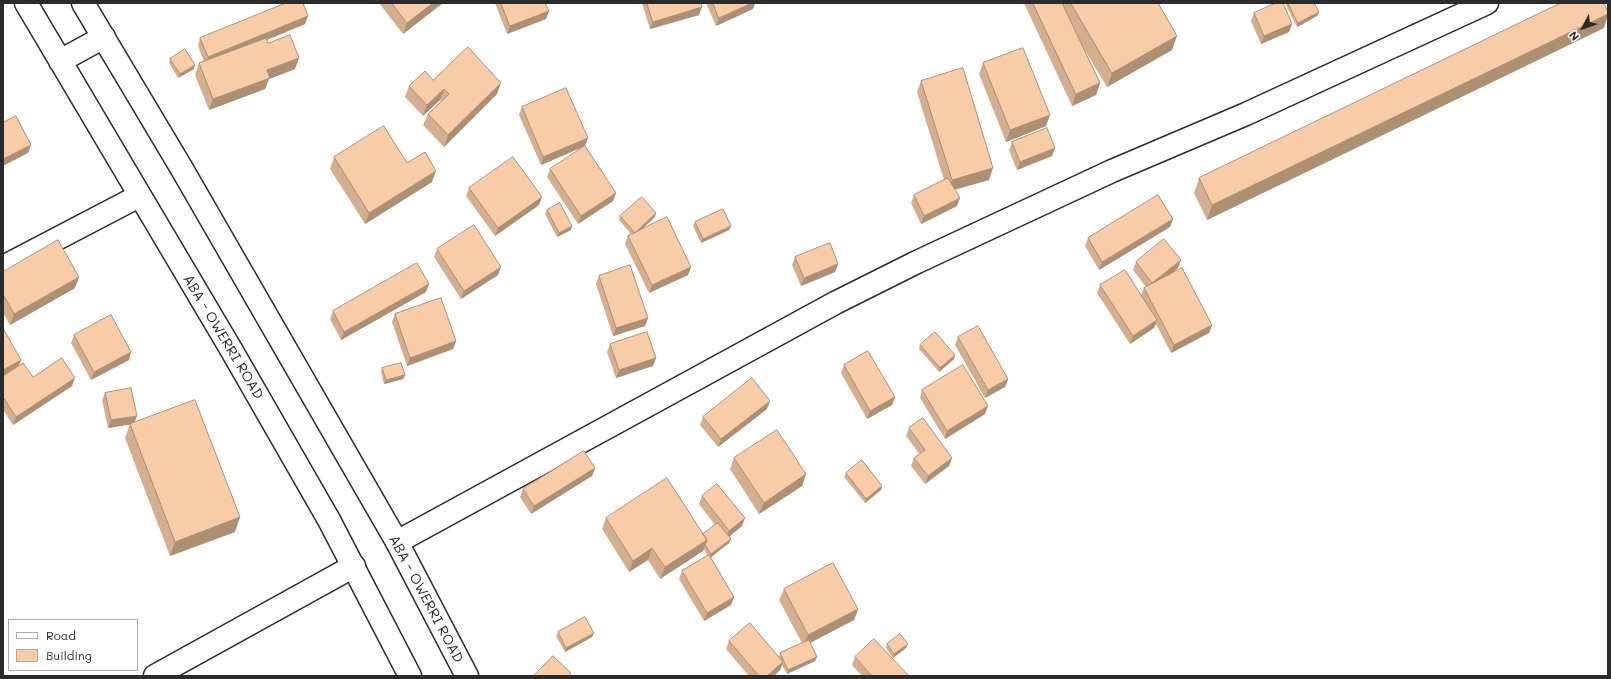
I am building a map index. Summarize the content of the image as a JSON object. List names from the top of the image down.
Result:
{
  "streets": {
    "main road": ["ABA - OWERRI ROAD"]
  },
  "legend": ["Road", "Building"],
  "north": "bottom left"
}
